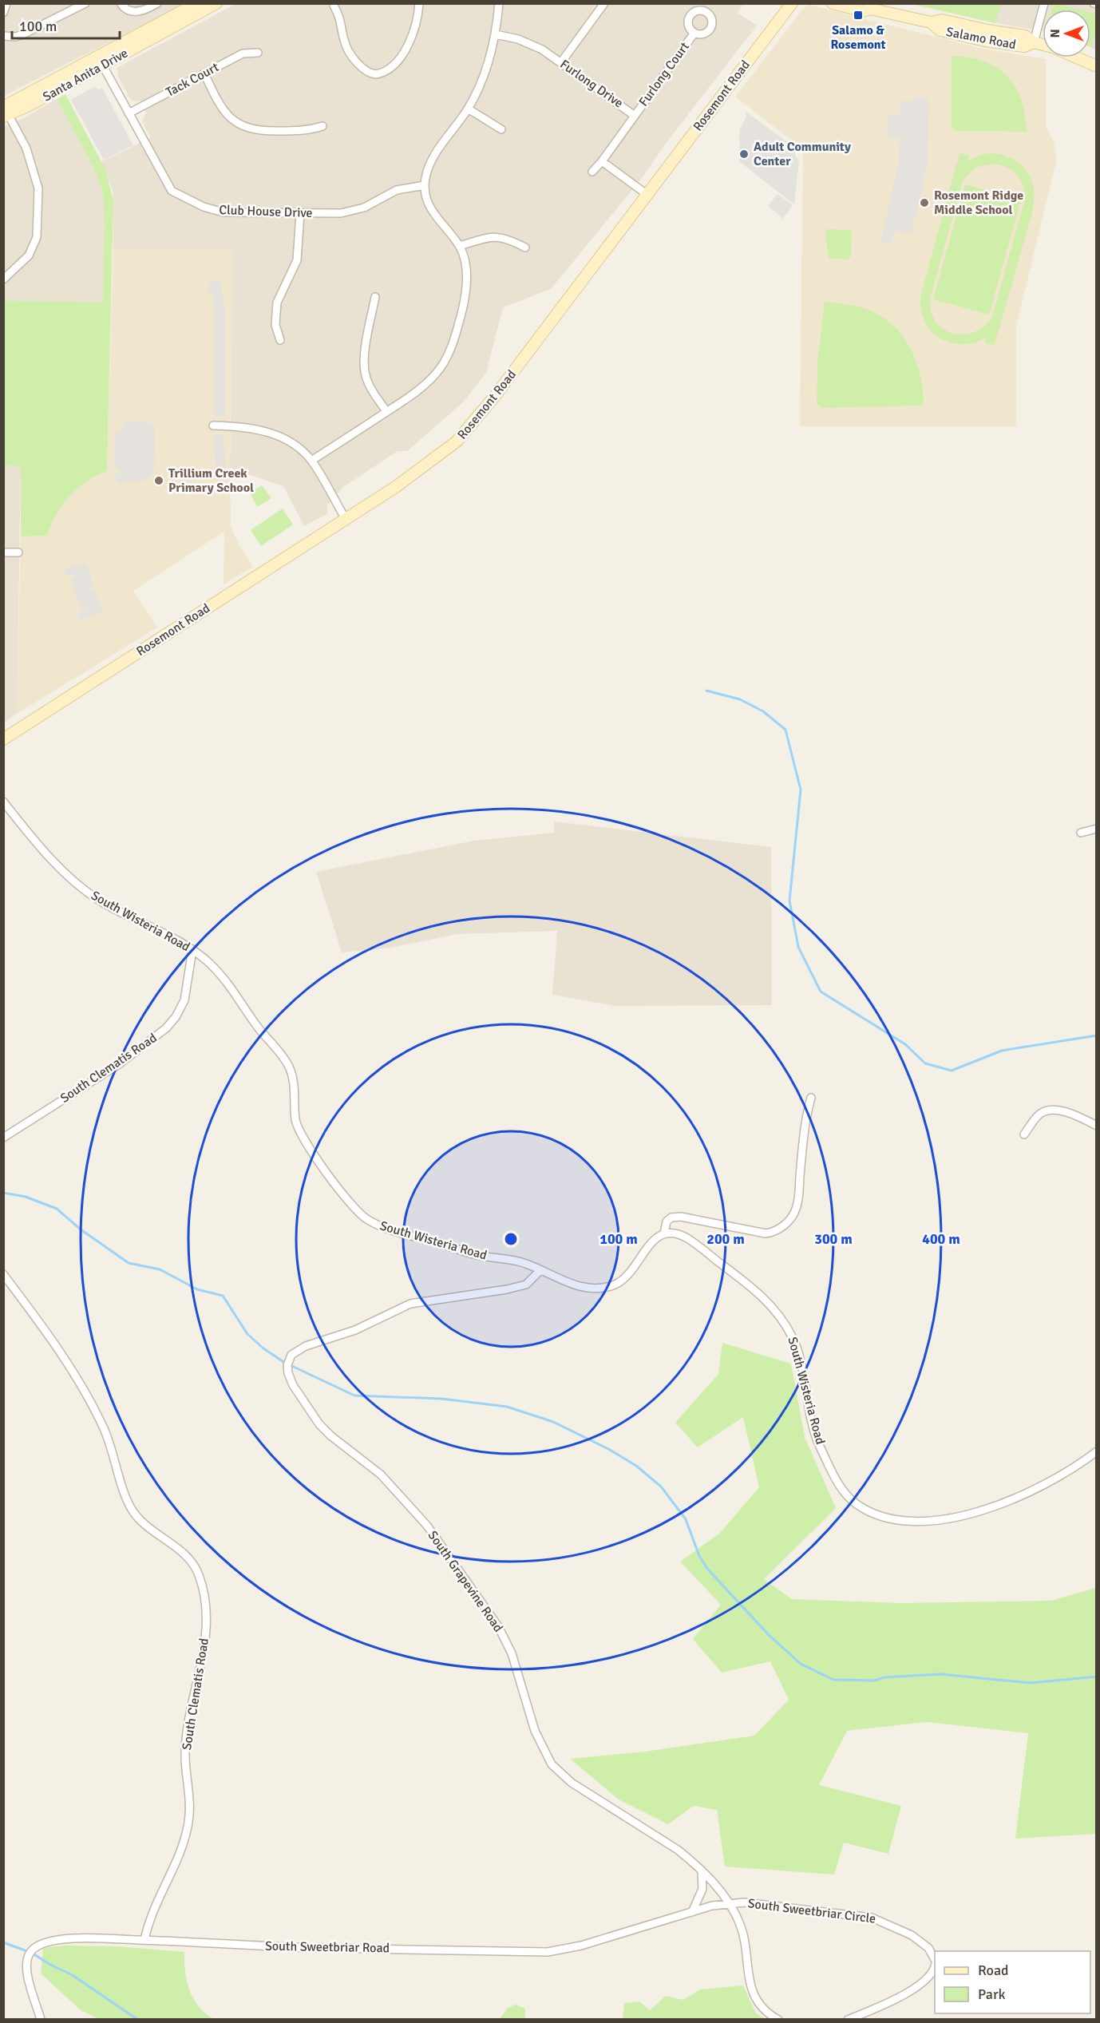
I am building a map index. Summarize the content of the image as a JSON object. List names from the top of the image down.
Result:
{
  "streets": {
    "main road": ["Salamo Road", "Santa Anita Drive", "Rosemont Road"],
    "street": [
      "Furlong Court",
      "Tack Court",
      "Furlong Drive",
      "Club House Drive",
      "South Wisteria Road",
      "South Clematis Road",
      "South Grapevine Road",
      "South Sweetbriar Circle",
      "South Sweetbriar Road"
    ]
  },
  "crossings": [
    ["Furlong Court", "Furlong Drive"],
    ["Santa Anita Drive", "Club House Drive"],
    ["Tack Court", "Club House Drive"],
    ["South Wisteria Road", "South Clematis Road"],
    ["South Wisteria Road", "South Grapevine Road"],
    ["South Clematis Road", "South Sweetbriar Road"],
    ["South Grapevine Road", "South Sweetbriar Circle"],
    ["South Grapevine Road", "South Sweetbriar Road"],
    ["South Sweetbriar Circle", "South Sweetbriar Road"]
  ],
  "places": {
    "transit": ["Salamo & Rosemont"],
    "other": ["Adult Community Center", "Rosemont Ridge Middle School", "Trillium Creek Primary School"]
  },
  "legend": ["Road", "Park"],
  "scale_bar": "100 m",
  "north": "left",
  "rings": [
    "100 m",
    "200 m",
    "300 m",
    "400 m"
  ]
}
